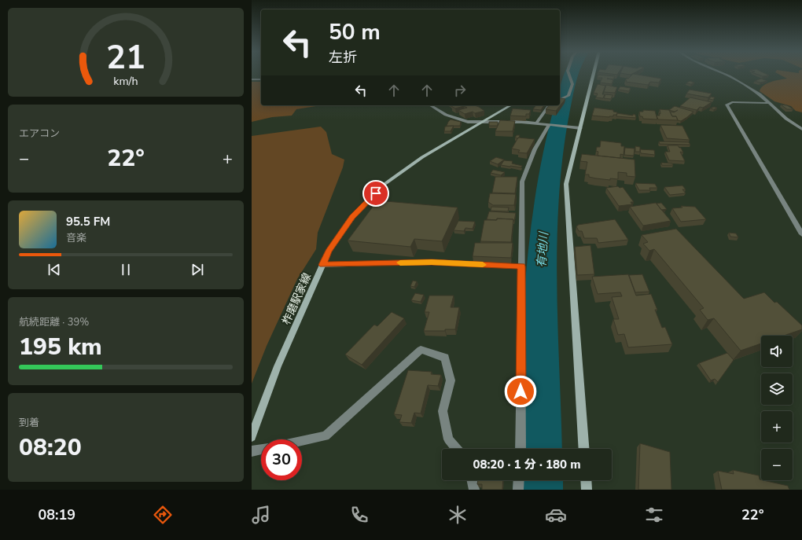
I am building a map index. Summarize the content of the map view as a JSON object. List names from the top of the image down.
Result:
{
  "streets": {
    "street": ["柞磨駅家線"]
  },
  "water": ["有地川"],
  "page": {
    "turn": ["50 m", "左折"],
    "tile": [
      "エアコン",
      ["航続距離 · 39%", "195 km"],
      ["到着", "08:20"]
    ],
    "heat": ["−", "22°", "+"],
    "song": ["95.5 FM", "音楽"],
    "map_buttons": ["+", "−"],
    "limit": "30",
    "trip": "08:20 · 1 分 · 180 m",
    "tabs": ["08:19", "22°"],
    "gauge": ["21", "km/h"]
  }
}
